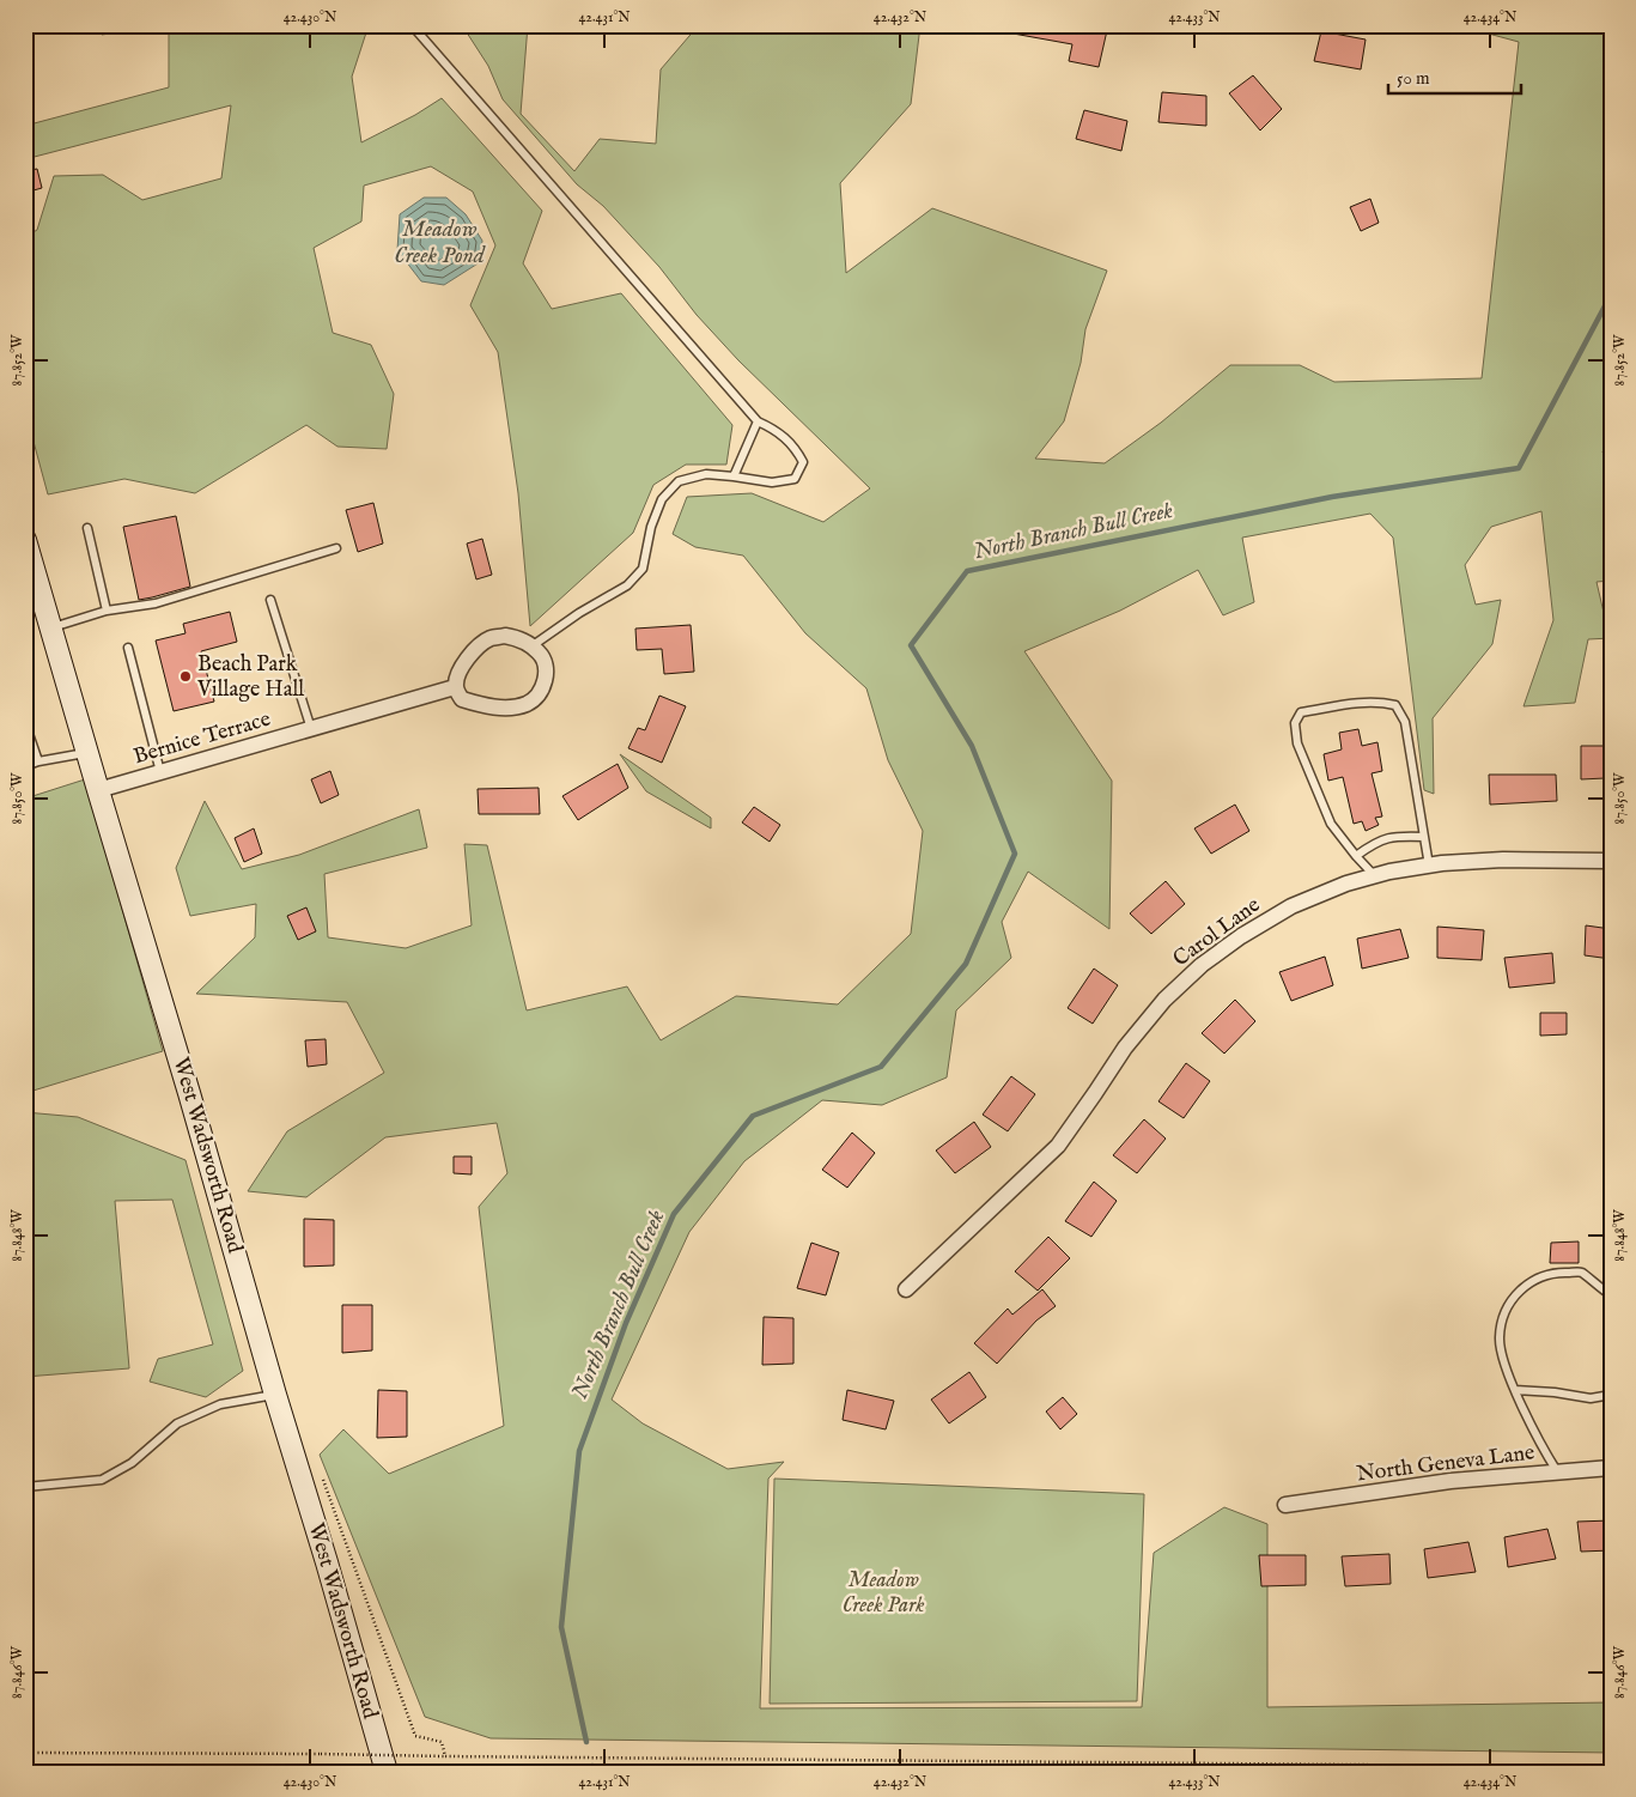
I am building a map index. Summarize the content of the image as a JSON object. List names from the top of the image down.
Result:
{
  "streets": {
    "main road": ["West Wadsworth Road"],
    "street": ["Bernice Terrace", "Carol Lane", "North Geneva Lane"]
  },
  "crossings": [
    ["Bernice Terrace", "West Wadsworth Road"]
  ],
  "water": ["Meadow Creek Pond", "North Branch Bull Creek"],
  "parks": ["Meadow Creek Park"],
  "places": ["Beach Park Village Hall"],
  "scale_bar": "50 m",
  "coordinates": [
    "42.430°N",
    "42.431°N",
    "42.432°N",
    "42.433°N",
    "42.434°N",
    "87.852°W",
    "87.850°W",
    "87.848°W",
    "87.846°W"
  ]
}
